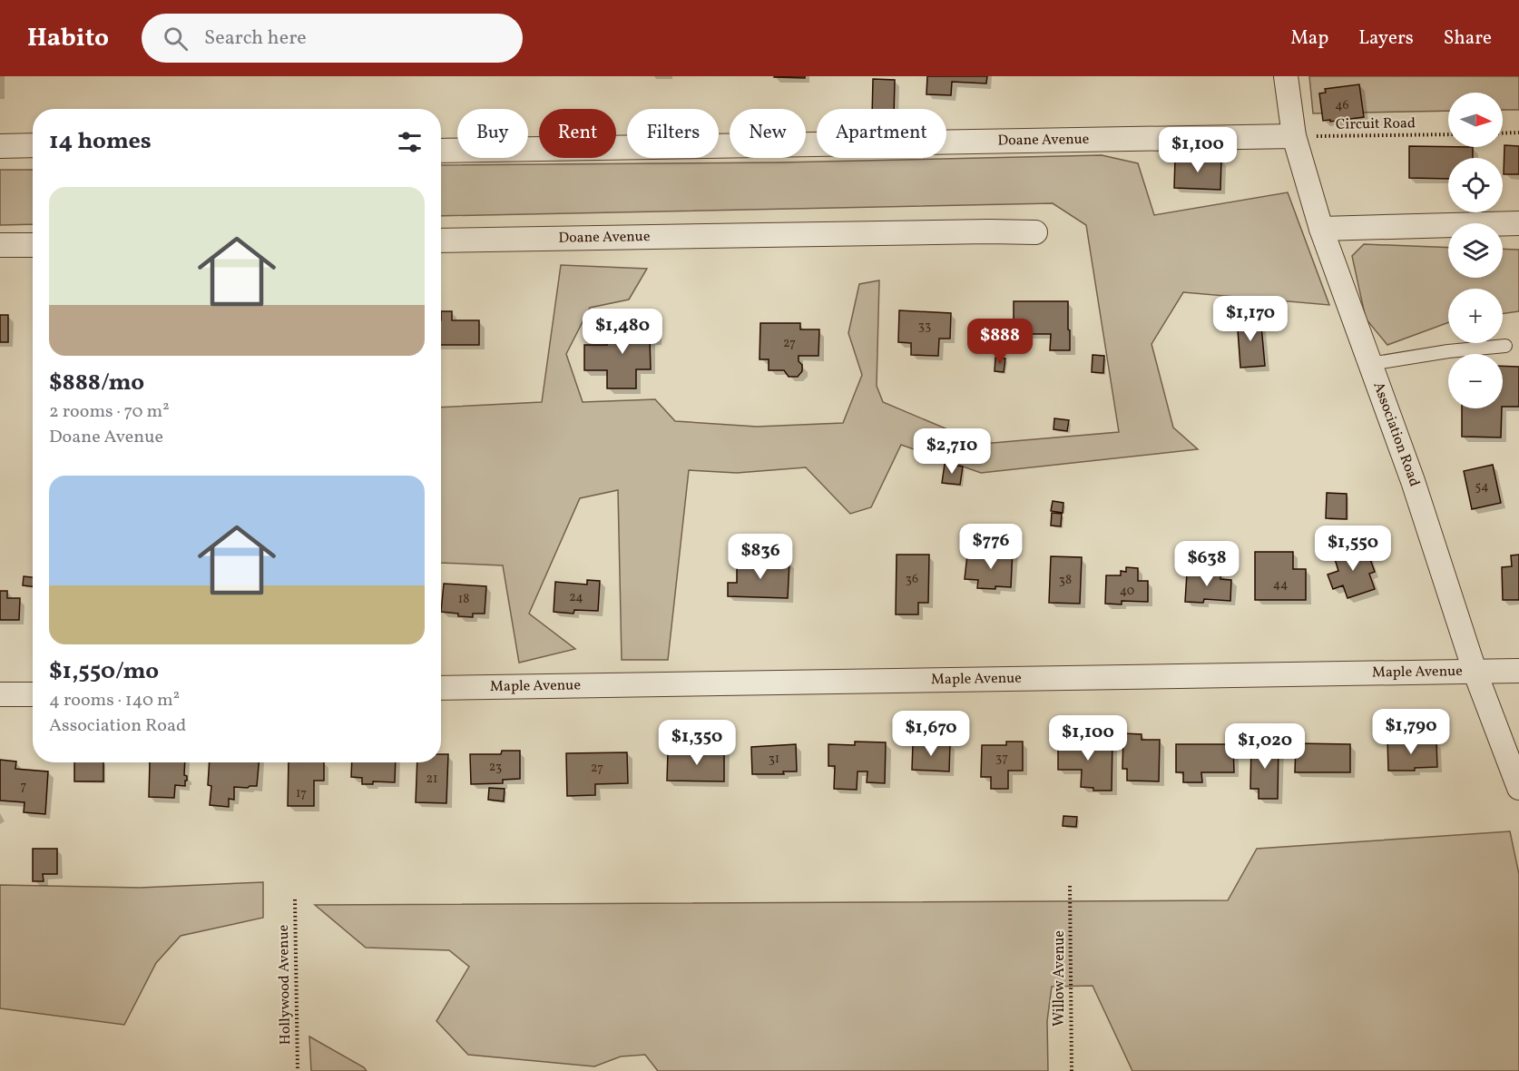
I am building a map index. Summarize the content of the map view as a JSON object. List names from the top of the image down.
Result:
{
  "streets": {
    "street": ["Doane Avenue", "Association Road", "Maple Avenue"],
    "path": ["Circuit Road", "Willow Avenue", "Hollywood Avenue"]
  },
  "crossings": [
    ["Circuit Road", "Doane Avenue"],
    ["Circuit Road", "Association Road"],
    ["Doane Avenue", "Association Road"],
    ["Association Road", "Maple Avenue"]
  ],
  "house_numbers": [
    "46",
    "33",
    "27",
    "54",
    "36",
    "38",
    "44",
    "40",
    "24",
    "18",
    "37",
    "31",
    "23",
    "27",
    "21",
    "7",
    "17"
  ],
  "north": "right",
  "page": {
    "header": "Habito",
    "search": "Search here",
    "nav": ["Map", "Layers", "Share"],
    "map_buttons": ["+", "−"],
    "chip": [
      "Buy",
      "Rent",
      "Filters",
      "New",
      "Apartment"
    ],
    "heading": "14 homes",
    "price": [
      "$1,100",
      "$1,170",
      "$1,480",
      "$888",
      "$2,710",
      "$776",
      "$1,550",
      "$836",
      "$638",
      "$1,790",
      "$1,670",
      "$1,100",
      "$1,350",
      "$1,020"
    ],
    "list": [
      {
        "name": "$888/mo",
        "note": "2 rooms · 70 m² · Doane Avenue"
      },
      {
        "name": "$1,550/mo",
        "note": "4 rooms · 140 m² · Association Road"
      }
    ]
  }
}
